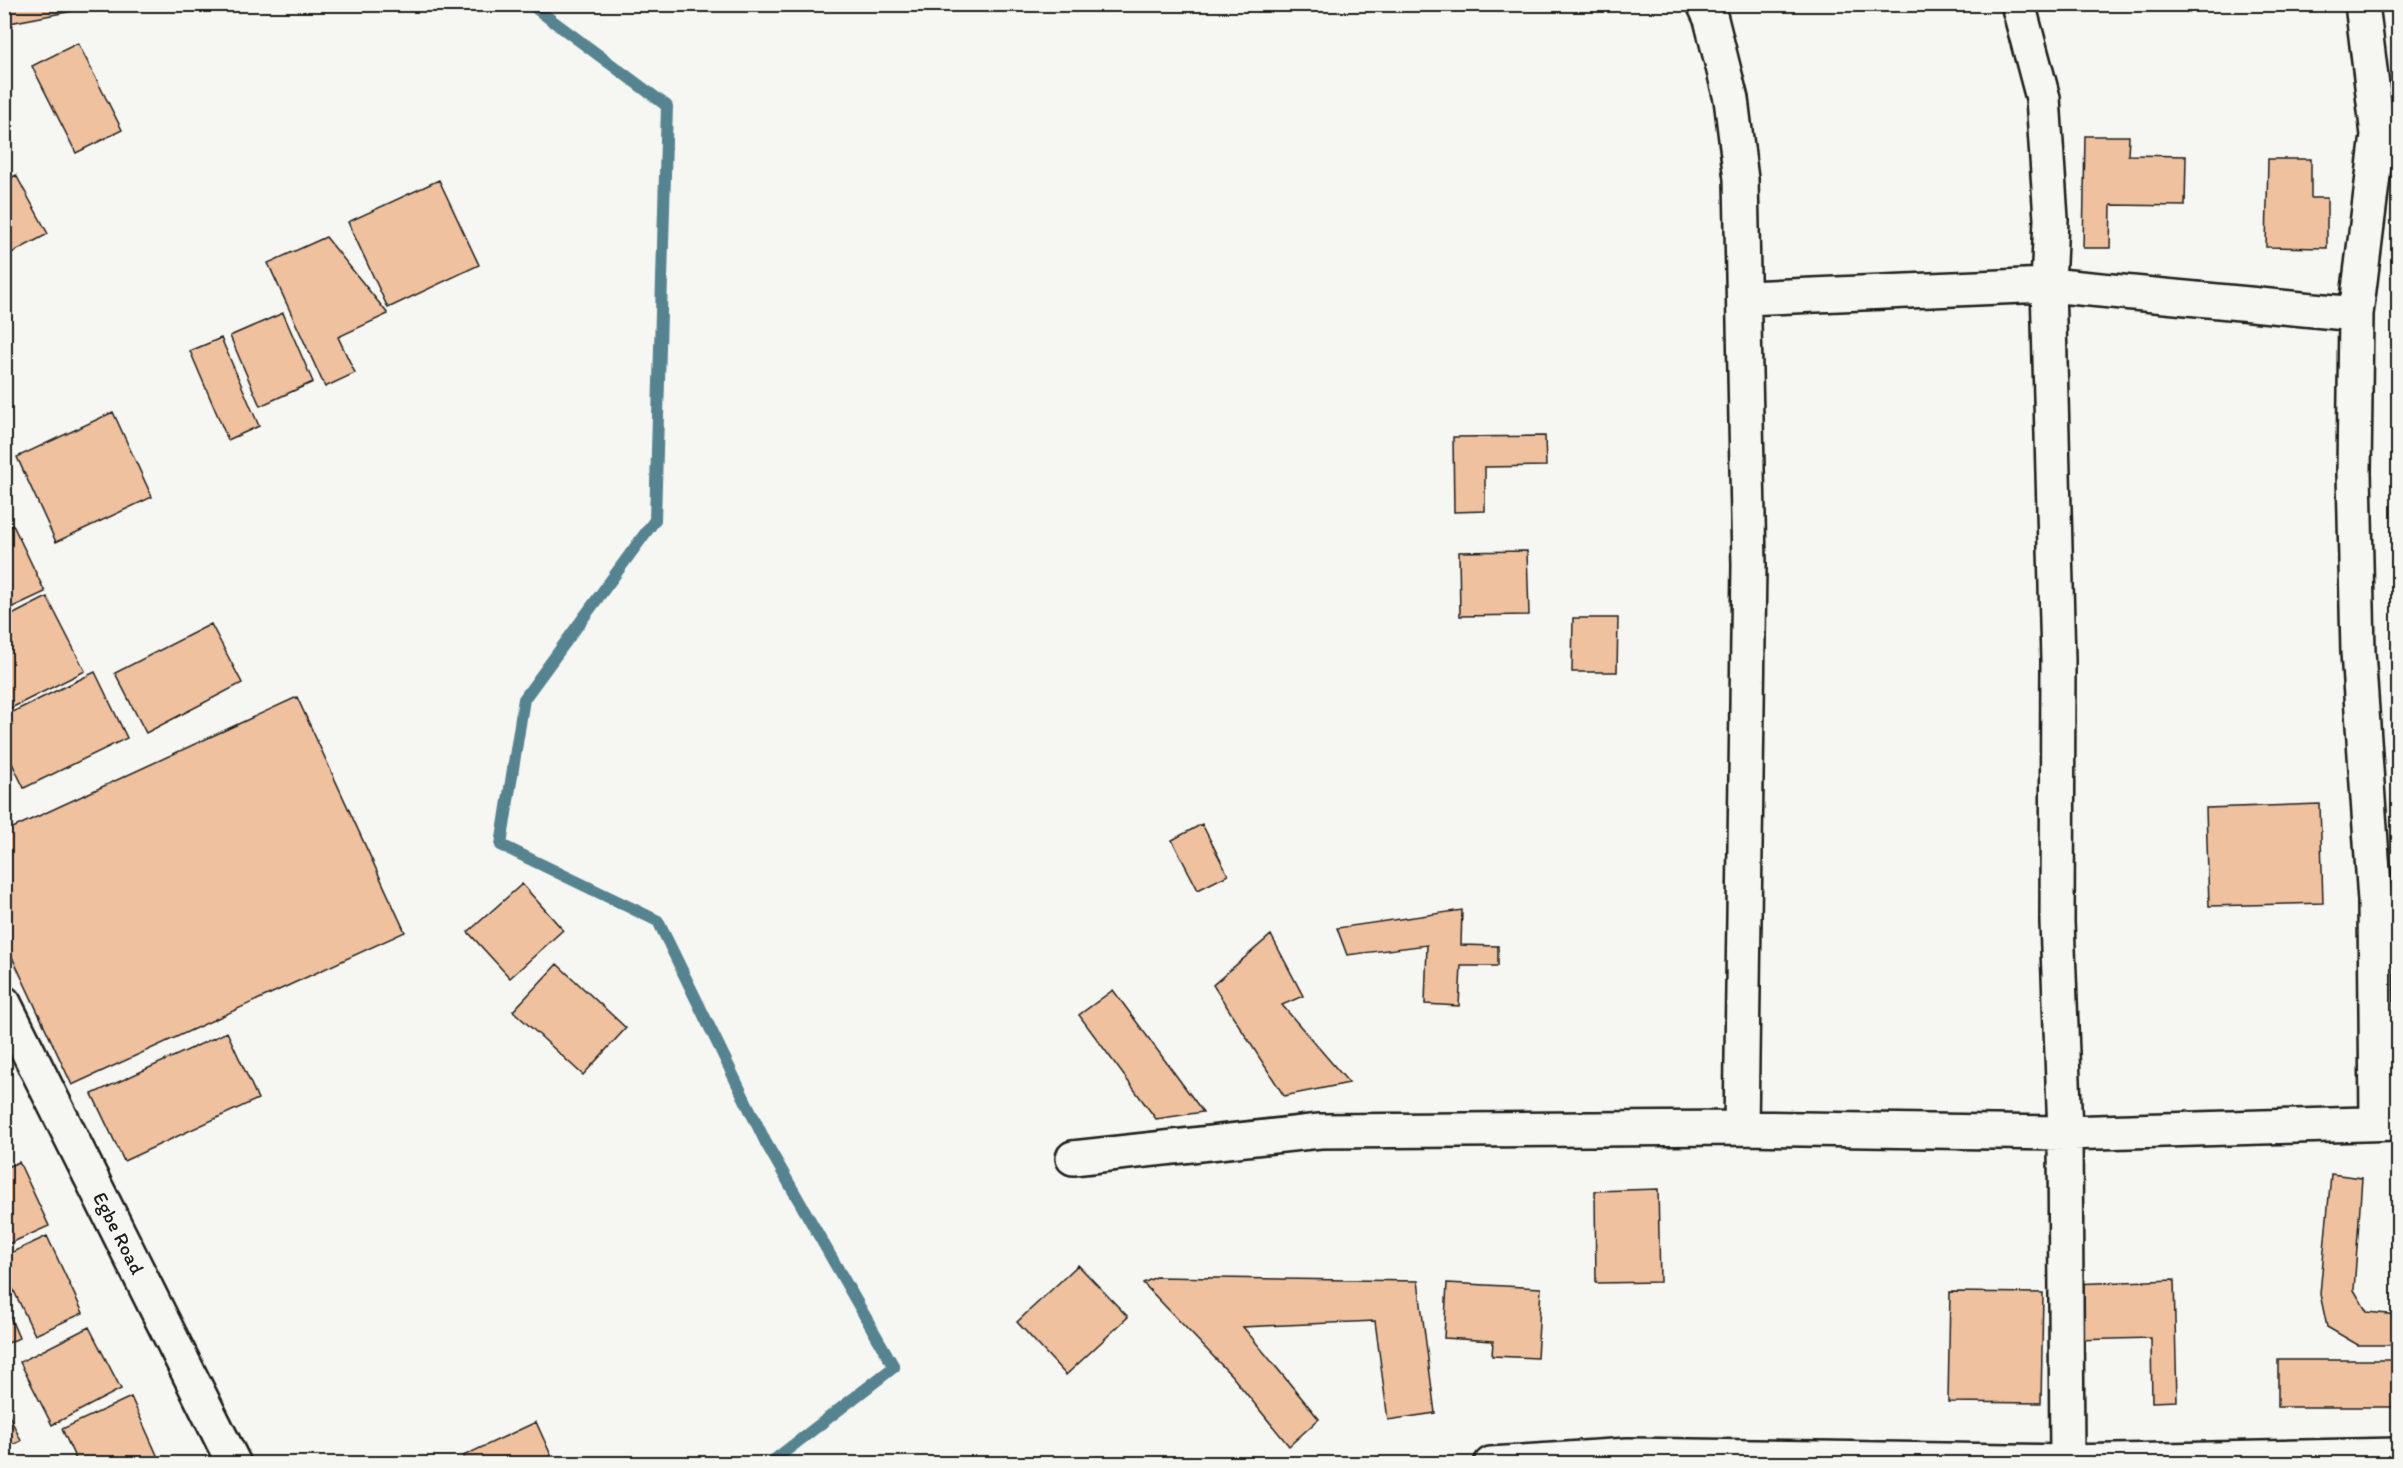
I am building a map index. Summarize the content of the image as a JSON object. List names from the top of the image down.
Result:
{
  "streets": {
    "street": ["Egbe Road"]
  }
}
